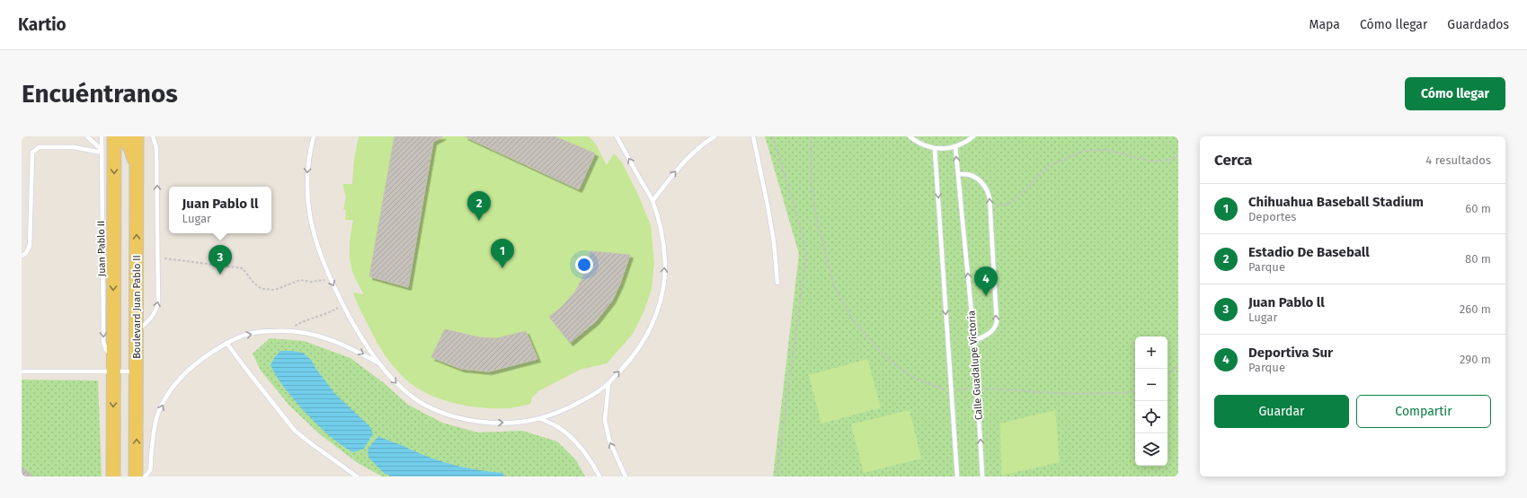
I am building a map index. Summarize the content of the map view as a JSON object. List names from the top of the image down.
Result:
{
  "streets": {
    "main road": ["Boulevard Juan Pablo II"],
    "lane": ["Juan Pablo II", "Calle Guadalupe Victoria"]
  },
  "page": {
    "header": "Kartio",
    "nav": ["Mapa", "Cómo llegar", "Guardados"],
    "buttons": [
      "Cómo llegar",
      ["Guardar", "Compartir"]
    ],
    "title": "Encuéntranos",
    "heading": ["Cerca", "4 resultados"],
    "list": [
      {
        "mark": "1",
        "name": "Chihuahua Baseball Stadium",
        "note": "Deportes",
        "value": "60 m"
      },
      {
        "mark": "2",
        "name": "Estadio De Baseball",
        "note": "Parque",
        "value": "80 m"
      },
      {
        "mark": "3",
        "name": "Juan Pablo ll",
        "note": "Lugar",
        "value": "260 m"
      },
      {
        "mark": "4",
        "name": "Deportiva Sur",
        "note": "Parque",
        "value": "290 m"
      }
    ],
    "popup": ["Juan Pablo ll", "Lugar"],
    "pins": [
      "2",
      "1",
      "3",
      "4"
    ],
    "map_buttons": ["+", "−"]
  }
}
